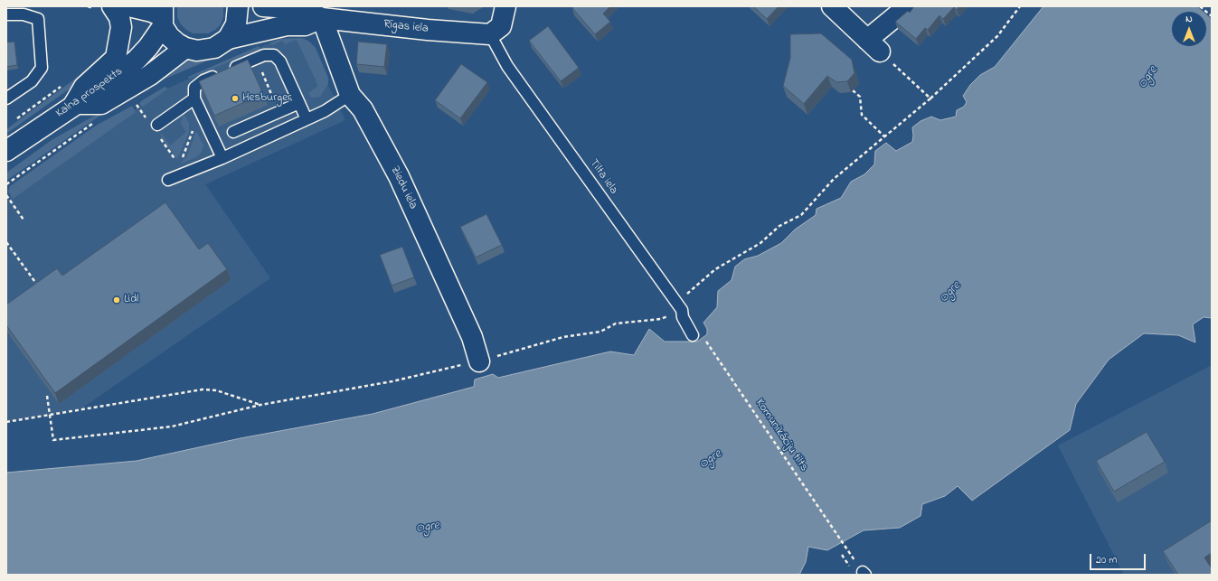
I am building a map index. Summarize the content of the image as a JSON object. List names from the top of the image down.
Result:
{
  "streets": {
    "street": ["Rīgas iela", "Kalna prospekts", "Ziedu iela"],
    "lane": ["Tilta iela"],
    "path": ["Komunikāciju tilts"]
  },
  "crossings": [
    ["Rīgas iela", "Tilta iela"],
    ["Rīgas iela", "Ziedu iela"]
  ],
  "water": ["Ogre"],
  "places": ["Hesburger", "Lidl"],
  "scale_bar": "20 m",
  "north": "top"
}
